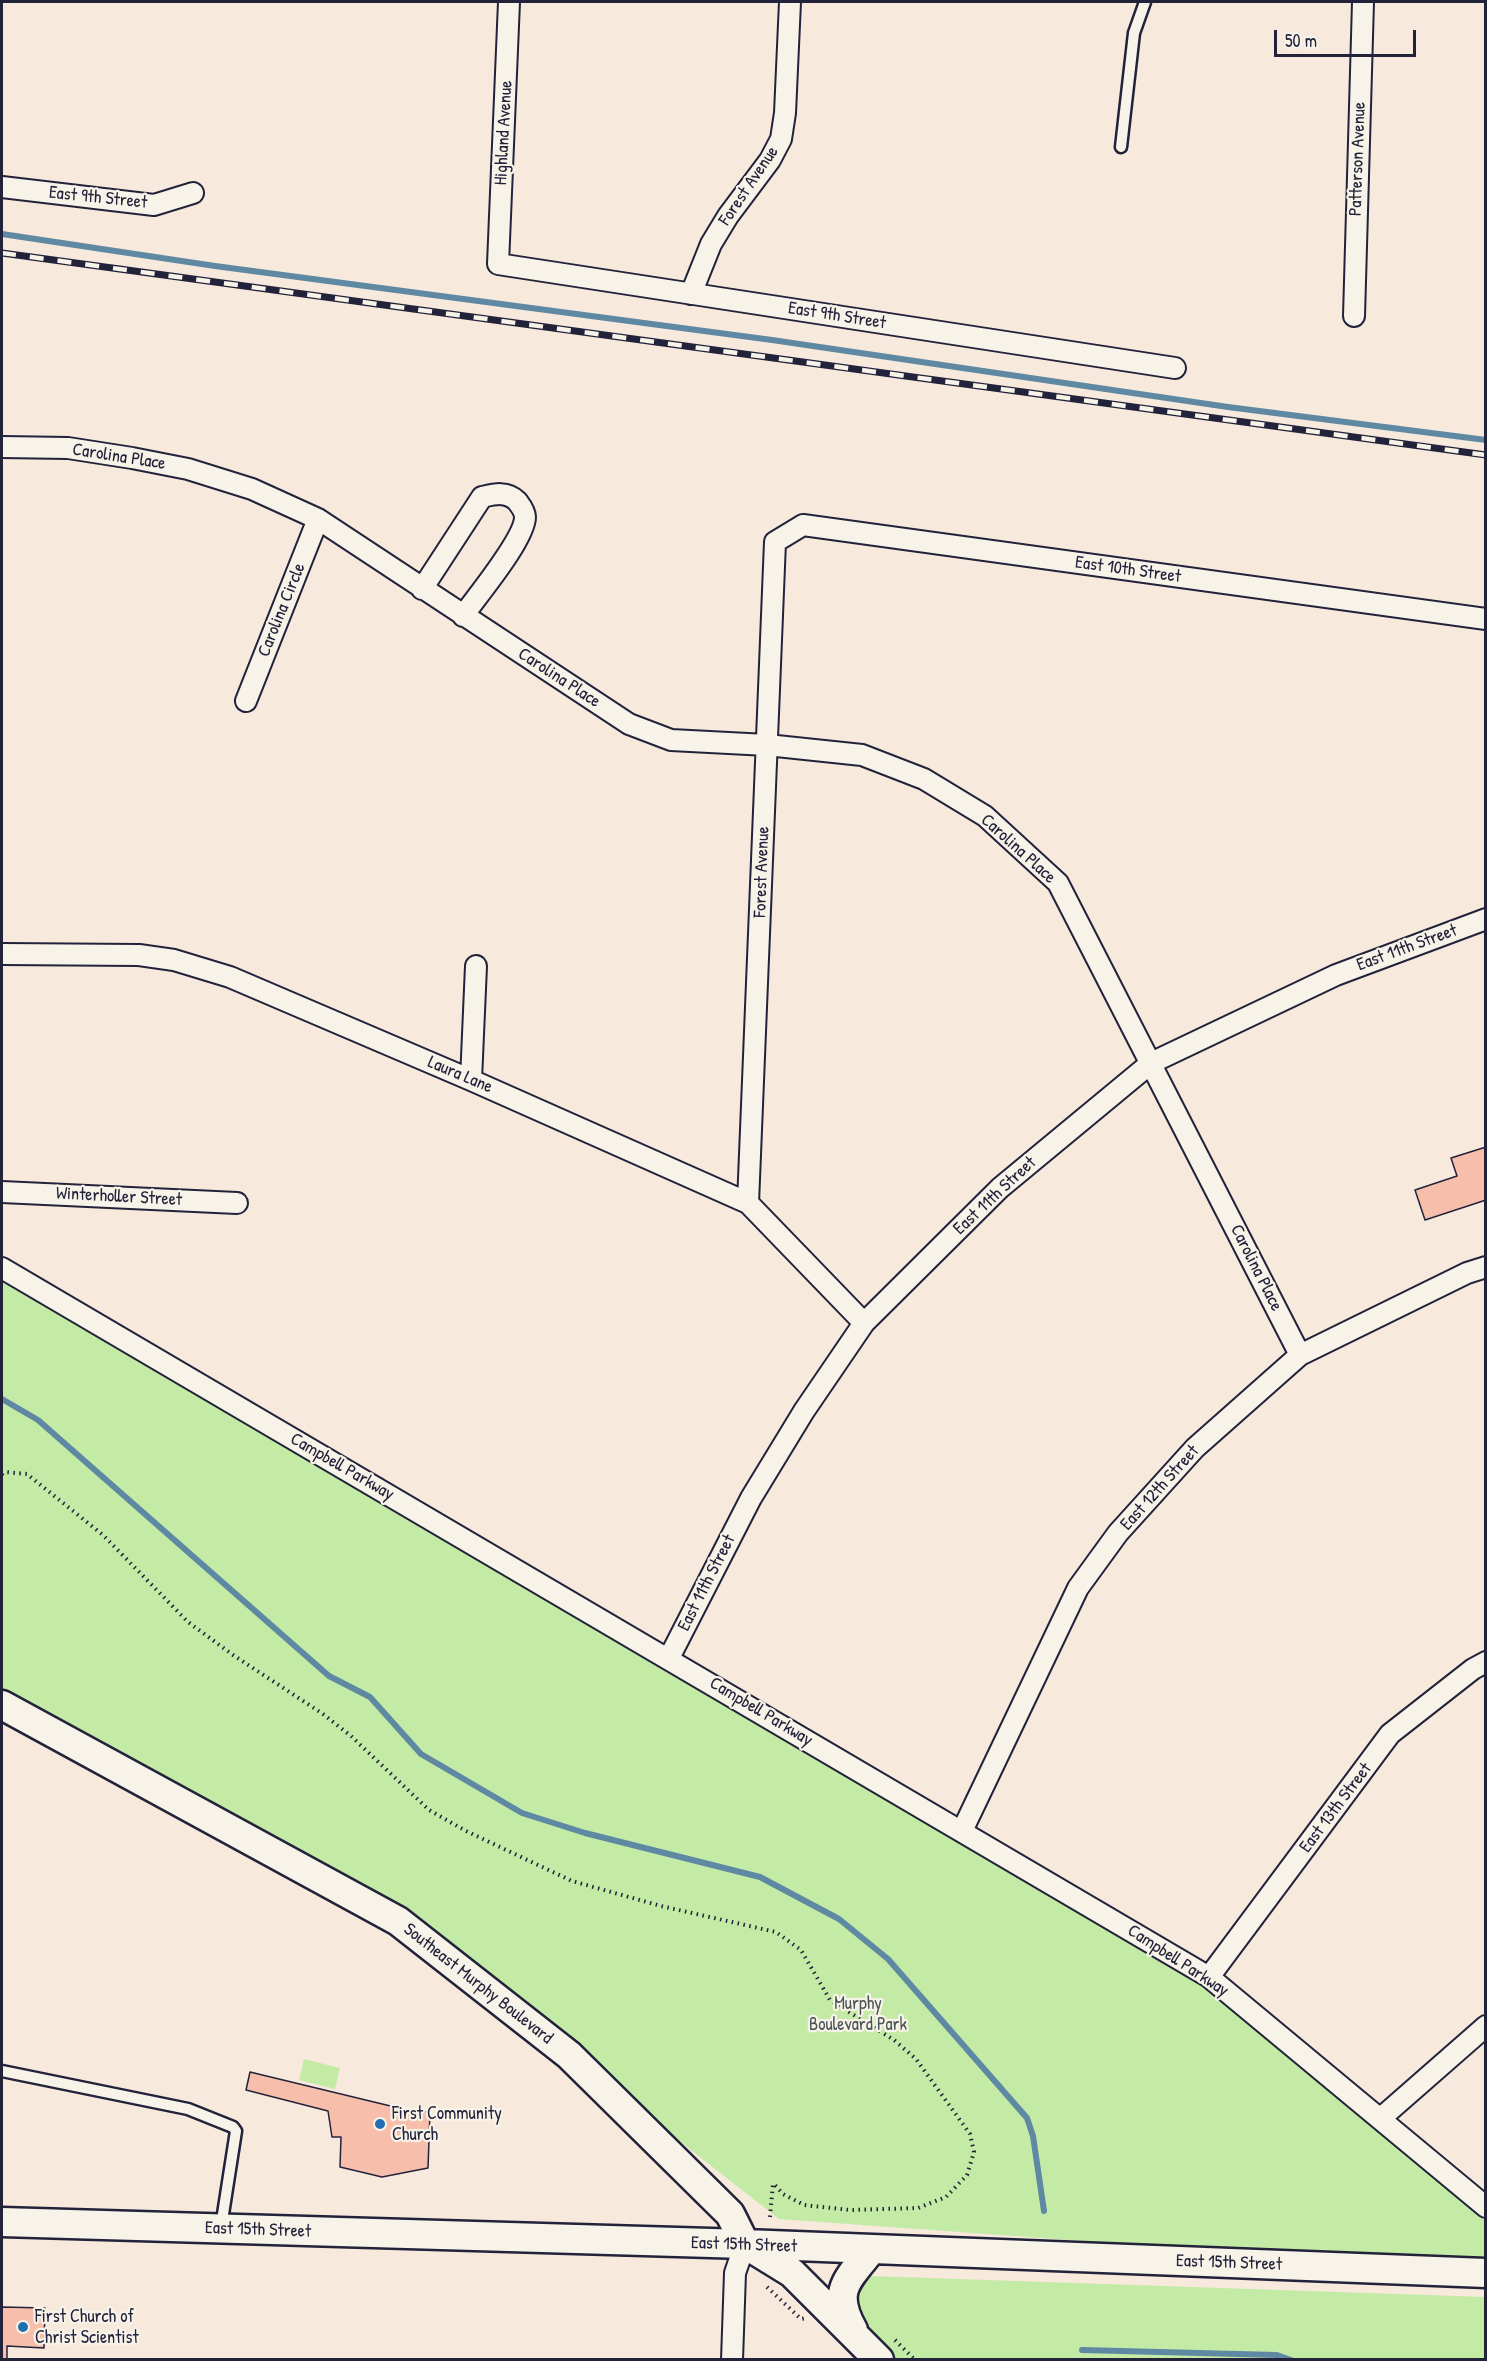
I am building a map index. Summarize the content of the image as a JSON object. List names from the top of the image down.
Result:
{
  "streets": {
    "main road": ["Southeast Murphy Boulevard", "East 15th Street"],
    "street": [
      "Highland Avenue",
      "Patterson Avenue",
      "Forest Avenue",
      "East 9th Street",
      "Carolina Place",
      "East 10th Street",
      "Carolina Circle",
      "East 11th Street",
      "Laura Lane",
      "Winterholler Street",
      "Campbell Parkway",
      "East 12th Street",
      "East 13th Street"
    ]
  },
  "crossings": [
    ["Highland Avenue", "East 9th Street"],
    ["Forest Avenue", "East 9th Street"],
    ["Forest Avenue", "Carolina Place"],
    ["Forest Avenue", "East 10th Street"],
    ["Forest Avenue", "Laura Lane"],
    ["Carolina Place", "Carolina Circle"],
    ["Carolina Place", "East 11th Street"],
    ["Carolina Place", "East 12th Street"],
    ["East 11th Street", "Laura Lane"],
    ["East 11th Street", "Campbell Parkway"],
    ["Campbell Parkway", "East 12th Street"],
    ["Campbell Parkway", "East 13th Street"],
    ["Southeast Murphy Boulevard", "East 15th Street"]
  ],
  "parks": ["Murphy Boulevard Park"],
  "places": ["First Community Church", "First Church of Christ Scientist"],
  "scale_bar": "50 m"
}
